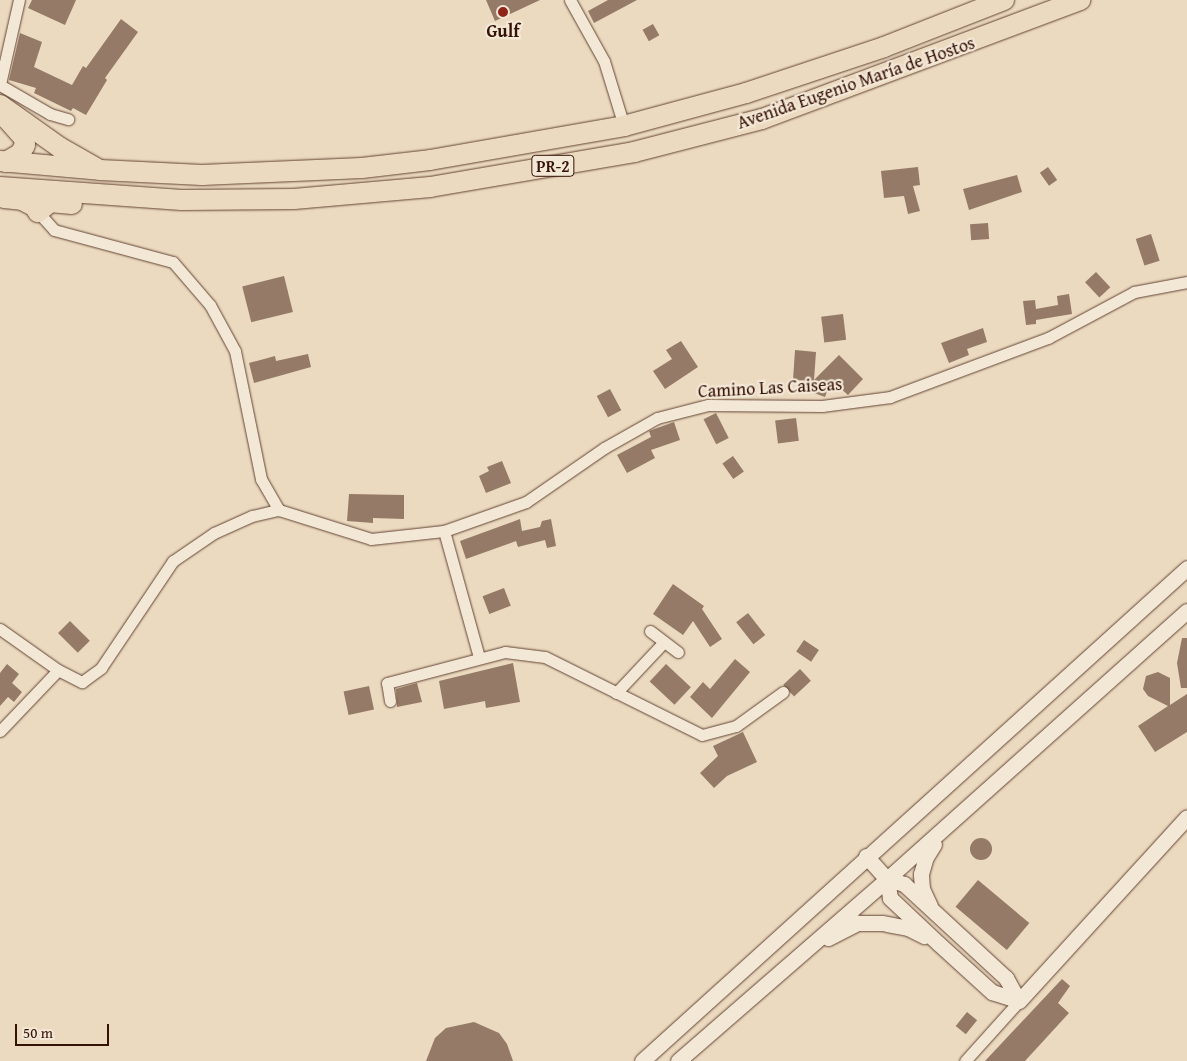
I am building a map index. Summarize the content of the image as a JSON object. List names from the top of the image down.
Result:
{
  "streets": {
    "highway": ["Avenida Eugenio María de Hostos", "PR-2"],
    "street": ["Camino Las Caiseas"]
  },
  "places": ["Gulf"],
  "scale_bar": "50 m"
}
